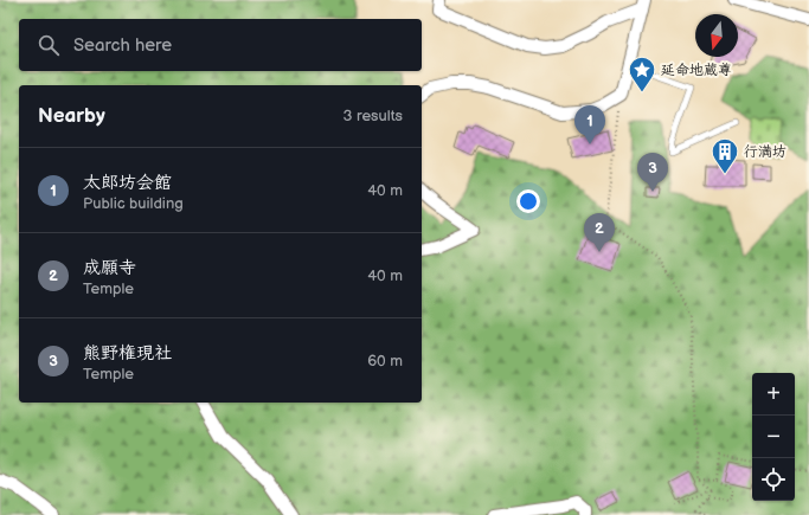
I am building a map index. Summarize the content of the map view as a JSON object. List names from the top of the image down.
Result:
{
  "places": {
    "place": ["延命地蔵尊"],
    "building": ["行満坊"]
  },
  "north": "bottom",
  "page": {
    "search": "Search here",
    "heading": ["Nearby", "3 results"],
    "pins": ["1", "3", "2"],
    "list": [
      {
        "mark": "1",
        "name": "太郎坊会館",
        "note": "Public building",
        "value": "40 m"
      },
      {
        "mark": "2",
        "name": "成願寺",
        "note": "Temple",
        "value": "40 m"
      },
      {
        "mark": "3",
        "name": "熊野権現社",
        "note": "Temple",
        "value": "60 m"
      }
    ],
    "map_buttons": ["+", "−"]
  }
}
